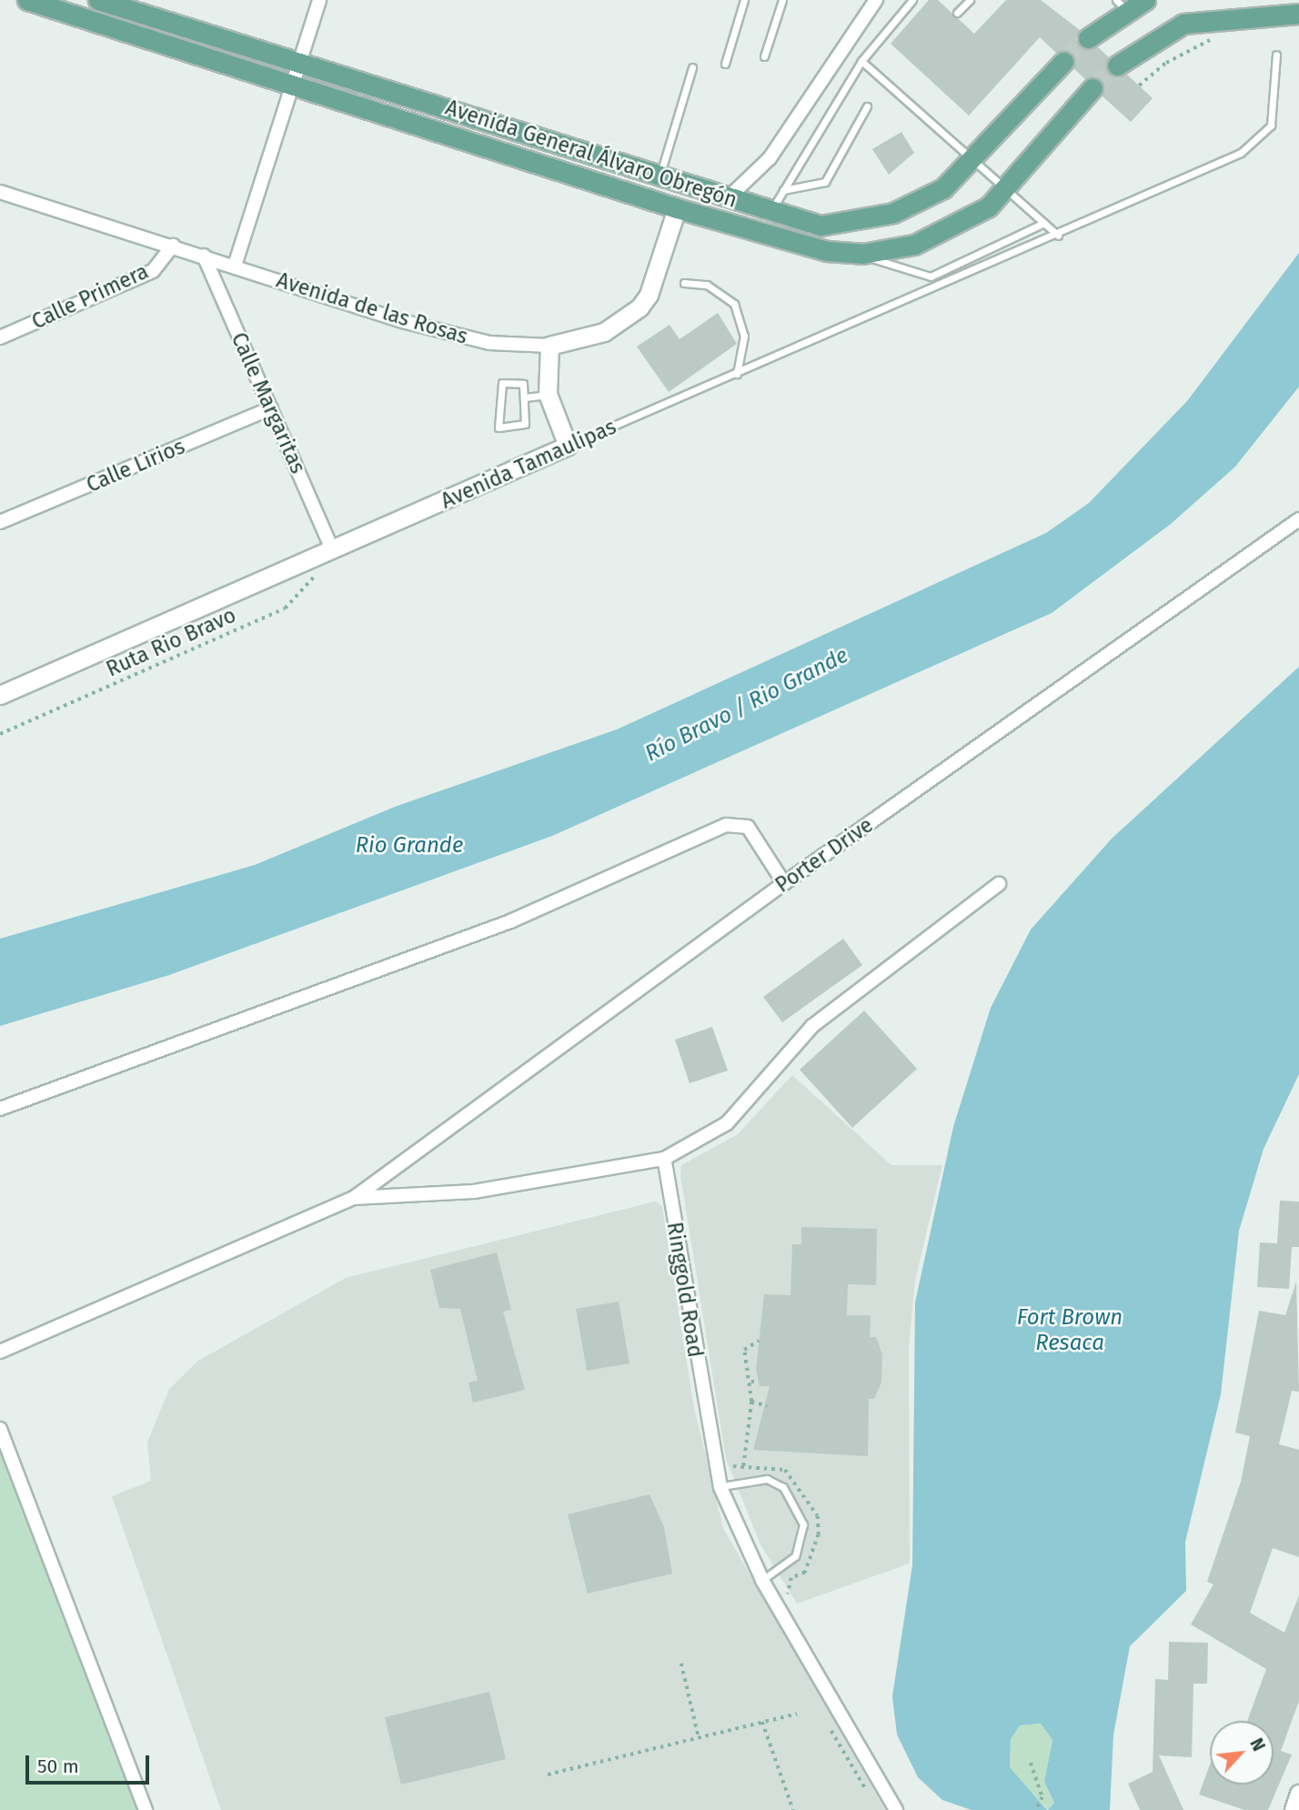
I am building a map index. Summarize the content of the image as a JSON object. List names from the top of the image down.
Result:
{
  "streets": {
    "main road": ["Avenida General Álvaro Obregón"],
    "street": [
      "Calle Primera",
      "Avenida de las Rosas",
      "Calle Margaritas",
      "Avenida Tamaulipas",
      "Calle Lirios",
      "Porter Drive",
      "Ringgold Road"
    ],
    "path": ["Ruta Rio Bravo"]
  },
  "crossings": [
    ["Avenida General Álvaro Obregón", "Avenida de las Rosas"],
    ["Calle Primera", "Avenida de las Rosas"],
    ["Avenida de las Rosas", "Calle Margaritas"],
    ["Calle Margaritas", "Avenida Tamaulipas"],
    ["Calle Margaritas", "Calle Lirios"],
    ["Calle Margaritas", "Ruta Rio Bravo"],
    ["Avenida Tamaulipas", "Ruta Rio Bravo"]
  ],
  "water": ["Río Bravo / Rio Grande", "Rio Grande", "Fort Brown Resaca"],
  "scale_bar": "50 m",
  "north": "top right"
}
